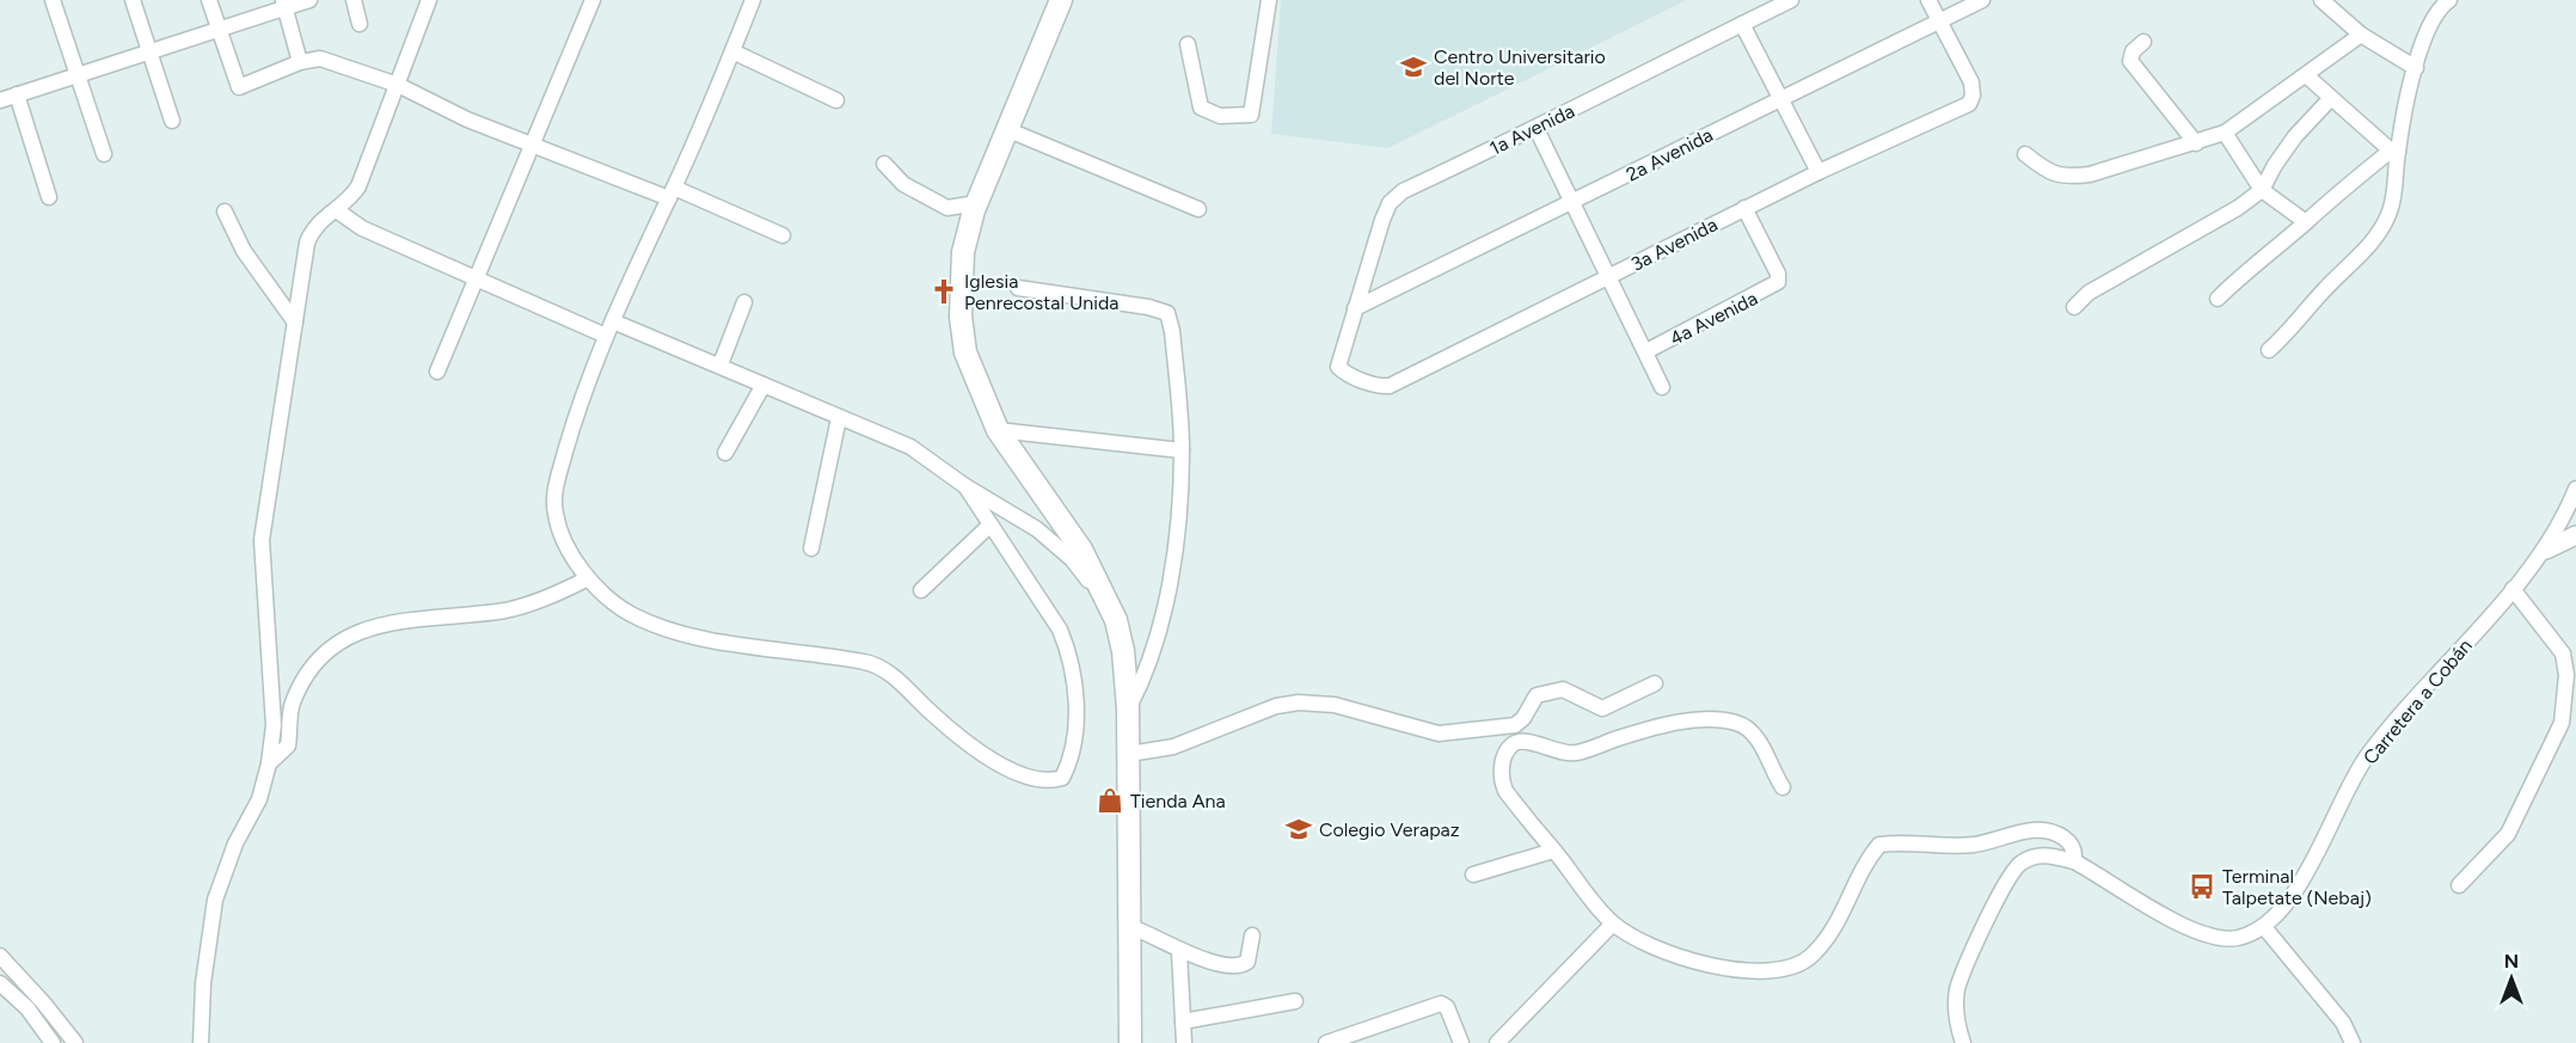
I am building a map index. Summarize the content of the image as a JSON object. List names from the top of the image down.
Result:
{
  "streets": {
    "street": [
      "1a Avenida",
      "2a Avenida",
      "3a Avenida",
      "4a Avenida",
      "Carretera a Cobán"
    ]
  },
  "crossings": [
    ["1a Avenida", "2a Avenida"],
    ["1a Avenida", "3a Avenida"],
    ["2a Avenida", "3a Avenida"],
    ["3a Avenida", "4a Avenida"]
  ],
  "places": {
    "school or university": ["Centro Universitario del Norte", "Colegio Verapaz"],
    "church": ["Iglesia Penrecostal Unida"],
    "shop": ["Tienda Ana"],
    "bus stop": ["Terminal Talpetate (Nebaj)"]
  },
  "north": "top"
}
